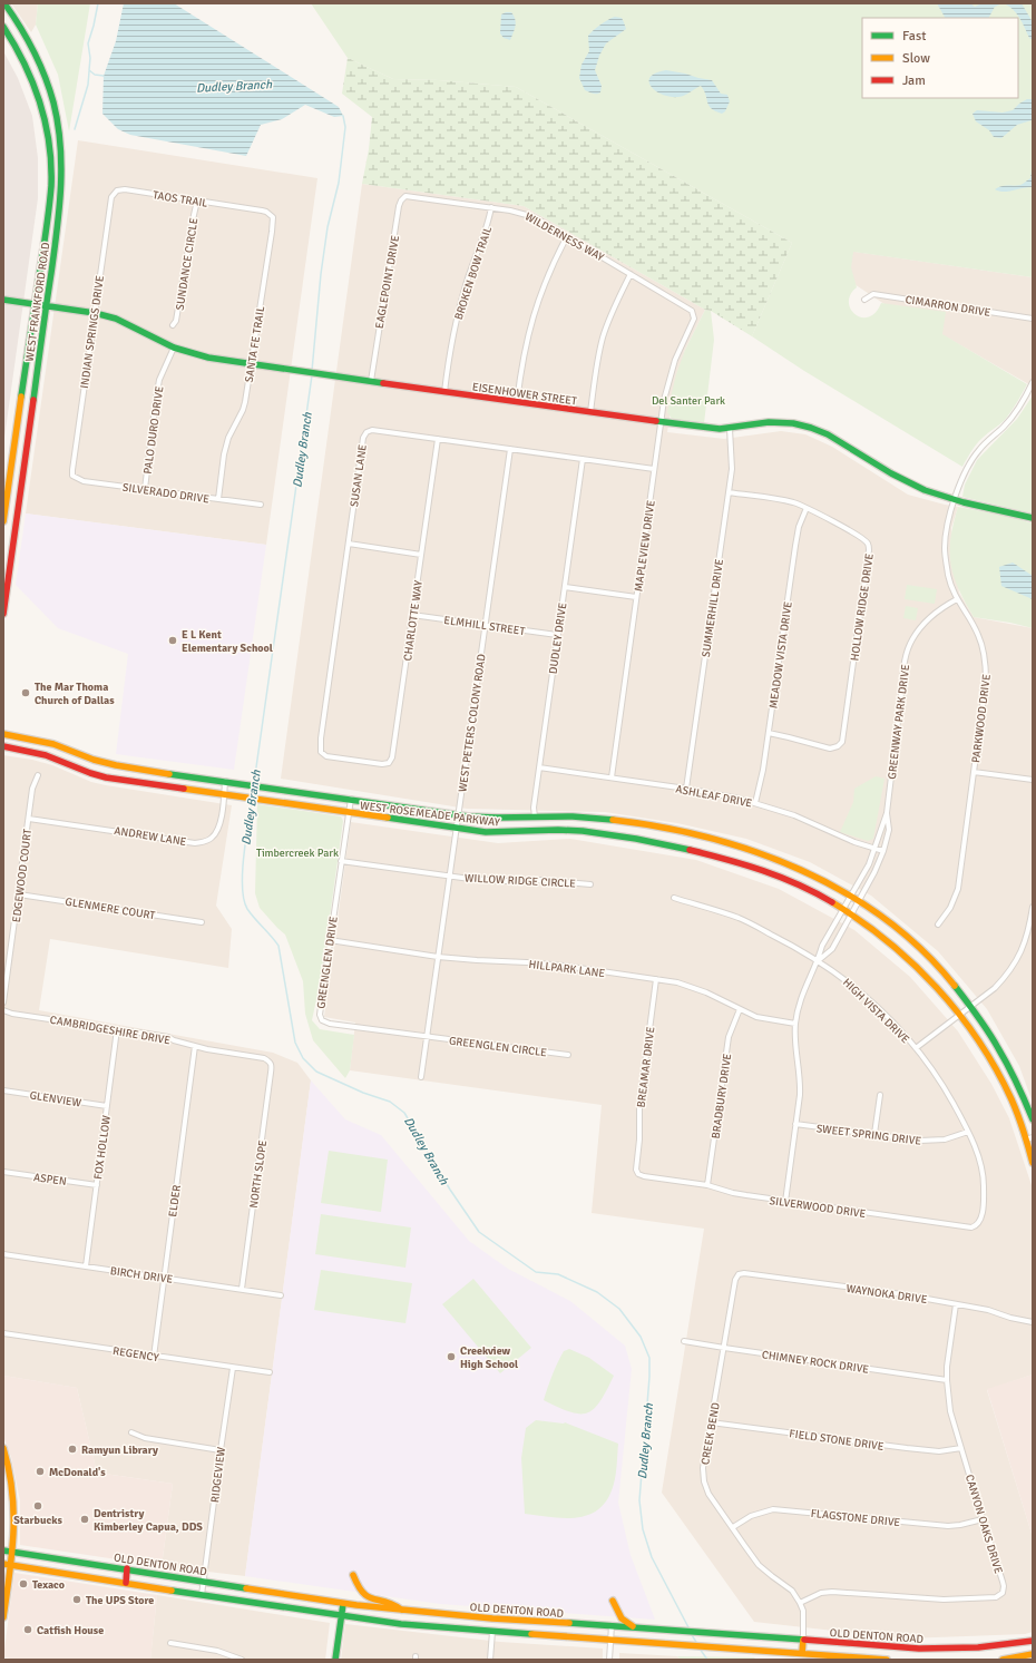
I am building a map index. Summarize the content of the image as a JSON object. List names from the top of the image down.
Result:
{
  "streets": {
    "main road": [
      "WEST FRANKFORD ROAD",
      "EISENHOWER STREET",
      "WEST ROSEMEADE PARKWAY",
      "OLD DENTON ROAD"
    ],
    "street": [
      "TAOS TRAIL",
      "WILDERNESS WAY",
      "SUNDANCE CIRCLE",
      "BROKEN BOW TRAIL",
      "EAGLEPOINT DRIVE",
      "CIMARRON DRIVE",
      "INDIAN SPRINGS DRIVE",
      "SANTA FE TRAIL",
      "PALO DURO DRIVE",
      "SUSAN LANE",
      "SILVERADO DRIVE",
      "MAPLEVIEW DRIVE",
      "HOLLOW RIDGE DRIVE",
      "SUMMERHILL DRIVE",
      "CHARLOTTE WAY",
      "ELMHILL STREET",
      "DUDLEY DRIVE",
      "MEADOW VISTA DRIVE",
      "PARKWOOD DRIVE",
      "GREENWAY PARK DRIVE",
      "WEST PETERS COLONY ROAD",
      "ASHLEAF DRIVE",
      "ANDREW LANE",
      "EDGEWOOD COURT",
      "WILLOW RIDGE CIRCLE",
      "GLENMERE COURT",
      "GREENGLEN DRIVE",
      "HILLPARK LANE",
      "HIGH VISTA DRIVE",
      "CAMBRIDGESHIRE DRIVE",
      "GREENGLEN CIRCLE",
      "BREAMAR DRIVE",
      "BRADBURY DRIVE",
      "GLENVIEW",
      "SWEET SPRING DRIVE",
      "FOX HOLLOW",
      "NORTH SLOPE",
      "ASPEN",
      "ELDER",
      "SILVERWOOD DRIVE",
      "BIRCH DRIVE",
      "WAYNOKA DRIVE",
      "REGENCY",
      "CHIMNEY ROCK DRIVE",
      "CREEK BEND",
      "FIELD STONE DRIVE",
      "RIDGEVIEW",
      "FLAGSTONE DRIVE",
      "CANYON OAKS DRIVE"
    ]
  },
  "crossings": [
    ["TAOS TRAIL", "SUNDANCE CIRCLE"],
    ["TAOS TRAIL", "INDIAN SPRINGS DRIVE"],
    ["TAOS TRAIL", "SANTA FE TRAIL"],
    ["WILDERNESS WAY", "BROKEN BOW TRAIL"],
    ["WILDERNESS WAY", "EAGLEPOINT DRIVE"],
    ["WILDERNESS WAY", "MAPLEVIEW DRIVE"],
    ["BROKEN BOW TRAIL", "EISENHOWER STREET"],
    ["EAGLEPOINT DRIVE", "EISENHOWER STREET"],
    ["WEST FRANKFORD ROAD", "EISENHOWER STREET"],
    ["INDIAN SPRINGS DRIVE", "EISENHOWER STREET"],
    ["INDIAN SPRINGS DRIVE", "SILVERADO DRIVE"],
    ["SANTA FE TRAIL", "EISENHOWER STREET"],
    ["SANTA FE TRAIL", "SILVERADO DRIVE"],
    ["EISENHOWER STREET", "PALO DURO DRIVE"],
    ["EISENHOWER STREET", "MAPLEVIEW DRIVE"],
    ["EISENHOWER STREET", "SUMMERHILL DRIVE"],
    ["EISENHOWER STREET", "PARKWOOD DRIVE"],
    ["PALO DURO DRIVE", "SILVERADO DRIVE"],
    ["SUSAN LANE", "MAPLEVIEW DRIVE"],
    ["SUSAN LANE", "CHARLOTTE WAY"],
    ["SUSAN LANE", "DUDLEY DRIVE"],
    ["SUSAN LANE", "WEST PETERS COLONY ROAD"],
    ["MAPLEVIEW DRIVE", "ASHLEAF DRIVE"],
    ["HOLLOW RIDGE DRIVE", "SUMMERHILL DRIVE"],
    ["HOLLOW RIDGE DRIVE", "MEADOW VISTA DRIVE"],
    ["SUMMERHILL DRIVE", "ASHLEAF DRIVE"],
    ["CHARLOTTE WAY", "ELMHILL STREET"],
    ["ELMHILL STREET", "DUDLEY DRIVE"],
    ["ELMHILL STREET", "WEST PETERS COLONY ROAD"],
    ["DUDLEY DRIVE", "ASHLEAF DRIVE"],
    ["DUDLEY DRIVE", "WEST ROSEMEADE PARKWAY"],
    ["MEADOW VISTA DRIVE", "ASHLEAF DRIVE"],
    ["PARKWOOD DRIVE", "GREENWAY PARK DRIVE"],
    ["GREENWAY PARK DRIVE", "ASHLEAF DRIVE"],
    ["GREENWAY PARK DRIVE", "WEST ROSEMEADE PARKWAY"],
    ["GREENWAY PARK DRIVE", "HILLPARK LANE"],
    ["GREENWAY PARK DRIVE", "HIGH VISTA DRIVE"],
    ["GREENWAY PARK DRIVE", "SWEET SPRING DRIVE"],
    ["GREENWAY PARK DRIVE", "SILVERWOOD DRIVE"],
    ["WEST PETERS COLONY ROAD", "WEST ROSEMEADE PARKWAY"],
    ["WEST PETERS COLONY ROAD", "WILLOW RIDGE CIRCLE"],
    ["WEST PETERS COLONY ROAD", "GREENGLEN DRIVE"],
    ["WEST PETERS COLONY ROAD", "HILLPARK LANE"],
    ["WEST PETERS COLONY ROAD", "GREENGLEN CIRCLE"],
    ["WEST ROSEMEADE PARKWAY", "ANDREW LANE"],
    ["WEST ROSEMEADE PARKWAY", "GREENGLEN DRIVE"],
    ["ANDREW LANE", "EDGEWOOD COURT"],
    ["EDGEWOOD COURT", "GLENMERE COURT"],
    ["WILLOW RIDGE CIRCLE", "GREENGLEN DRIVE"],
    ["GREENGLEN DRIVE", "HILLPARK LANE"],
    ["GREENGLEN DRIVE", "GREENGLEN CIRCLE"],
    ["HILLPARK LANE", "BREAMAR DRIVE"],
    ["HILLPARK LANE", "BRADBURY DRIVE"],
    ["HIGH VISTA DRIVE", "SWEET SPRING DRIVE"],
    ["HIGH VISTA DRIVE", "SILVERWOOD DRIVE"],
    ["CAMBRIDGESHIRE DRIVE", "FOX HOLLOW"],
    ["CAMBRIDGESHIRE DRIVE", "NORTH SLOPE"],
    ["CAMBRIDGESHIRE DRIVE", "ELDER"],
    ["BREAMAR DRIVE", "SILVERWOOD DRIVE"],
    ["BRADBURY DRIVE", "SILVERWOOD DRIVE"],
    ["GLENVIEW", "FOX HOLLOW"],
    ["FOX HOLLOW", "ASPEN"],
    ["FOX HOLLOW", "BIRCH DRIVE"],
    ["NORTH SLOPE", "BIRCH DRIVE"],
    ["ELDER", "BIRCH DRIVE"],
    ["ELDER", "REGENCY"],
    ["WAYNOKA DRIVE", "CREEK BEND"],
    ["WAYNOKA DRIVE", "CANYON OAKS DRIVE"],
    ["REGENCY", "RIDGEVIEW"],
    ["CHIMNEY ROCK DRIVE", "CREEK BEND"],
    ["CHIMNEY ROCK DRIVE", "CANYON OAKS DRIVE"],
    ["CREEK BEND", "FIELD STONE DRIVE"],
    ["CREEK BEND", "FLAGSTONE DRIVE"],
    ["CREEK BEND", "CANYON OAKS DRIVE"],
    ["FIELD STONE DRIVE", "CANYON OAKS DRIVE"],
    ["RIDGEVIEW", "OLD DENTON ROAD"],
    ["FLAGSTONE DRIVE", "CANYON OAKS DRIVE"]
  ],
  "water": ["Dudley Branch"],
  "parks": ["Del Santer Park", "Timbercreek Park"],
  "places": [
    "E L Kent Elementary School",
    "The Mar Thoma Church of Dallas",
    "Creekview High School",
    "Ramyun Library",
    "McDonald's",
    "Starbucks",
    "Dentristry Kimberley Capua, DDS",
    "Texaco",
    "The UPS Store",
    "Catfish House"
  ],
  "legend": ["Fast", "Slow", "Jam"]
}
